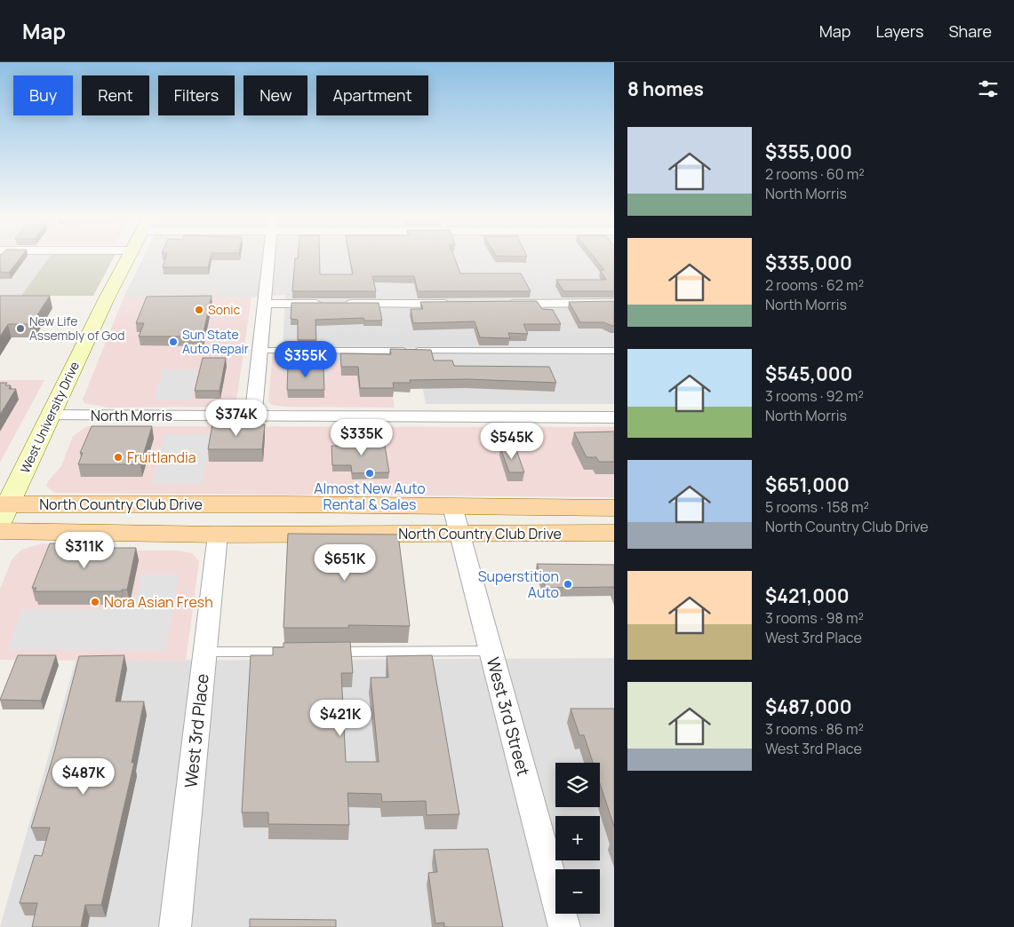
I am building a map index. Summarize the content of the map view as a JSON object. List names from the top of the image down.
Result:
{
  "streets": {
    "main road": ["West University Drive", "North Country Club Drive"],
    "street": ["North Morris", "West 3rd Street", "West 3rd Place"]
  },
  "crossings": [
    ["North Morris", "West University Drive"],
    ["West University Drive", "North Country Club Drive"],
    ["North Country Club Drive", "West 3rd Street"],
    ["North Country Club Drive", "West 3rd Place"]
  ],
  "places": [
    "Sonic",
    "New Life Assembly of God",
    "Sun State Auto Repair",
    "Fruitlandia",
    "Almost New Auto Rental & Sales",
    "Superstition Auto",
    "Nora Asian Fresh"
  ],
  "page": {
    "header": "Map",
    "nav": ["Map", "Layers", "Share"],
    "heading": "8 homes",
    "chip": [
      "Buy",
      "Rent",
      "Filters",
      "New",
      "Apartment"
    ],
    "list": [
      {
        "name": "$355,000",
        "note": "2 rooms · 60 m² · North Morris"
      },
      {
        "name": "$335,000",
        "note": "2 rooms · 62 m² · North Morris"
      },
      {
        "name": "$545,000",
        "note": "3 rooms · 92 m² · North Morris"
      },
      {
        "name": "$651,000",
        "note": "5 rooms · 158 m² · North Country Club Drive"
      },
      {
        "name": "$421,000",
        "note": "3 rooms · 98 m² · West 3rd Place"
      },
      {
        "name": "$487,000",
        "note": "3 rooms · 86 m² · West 3rd Place"
      }
    ],
    "price": [
      "$355K",
      "$374K",
      "$335K",
      "$545K",
      "$311K",
      "$651K",
      "$421K",
      "$487K"
    ],
    "map_buttons": ["+", "−"]
  }
}
